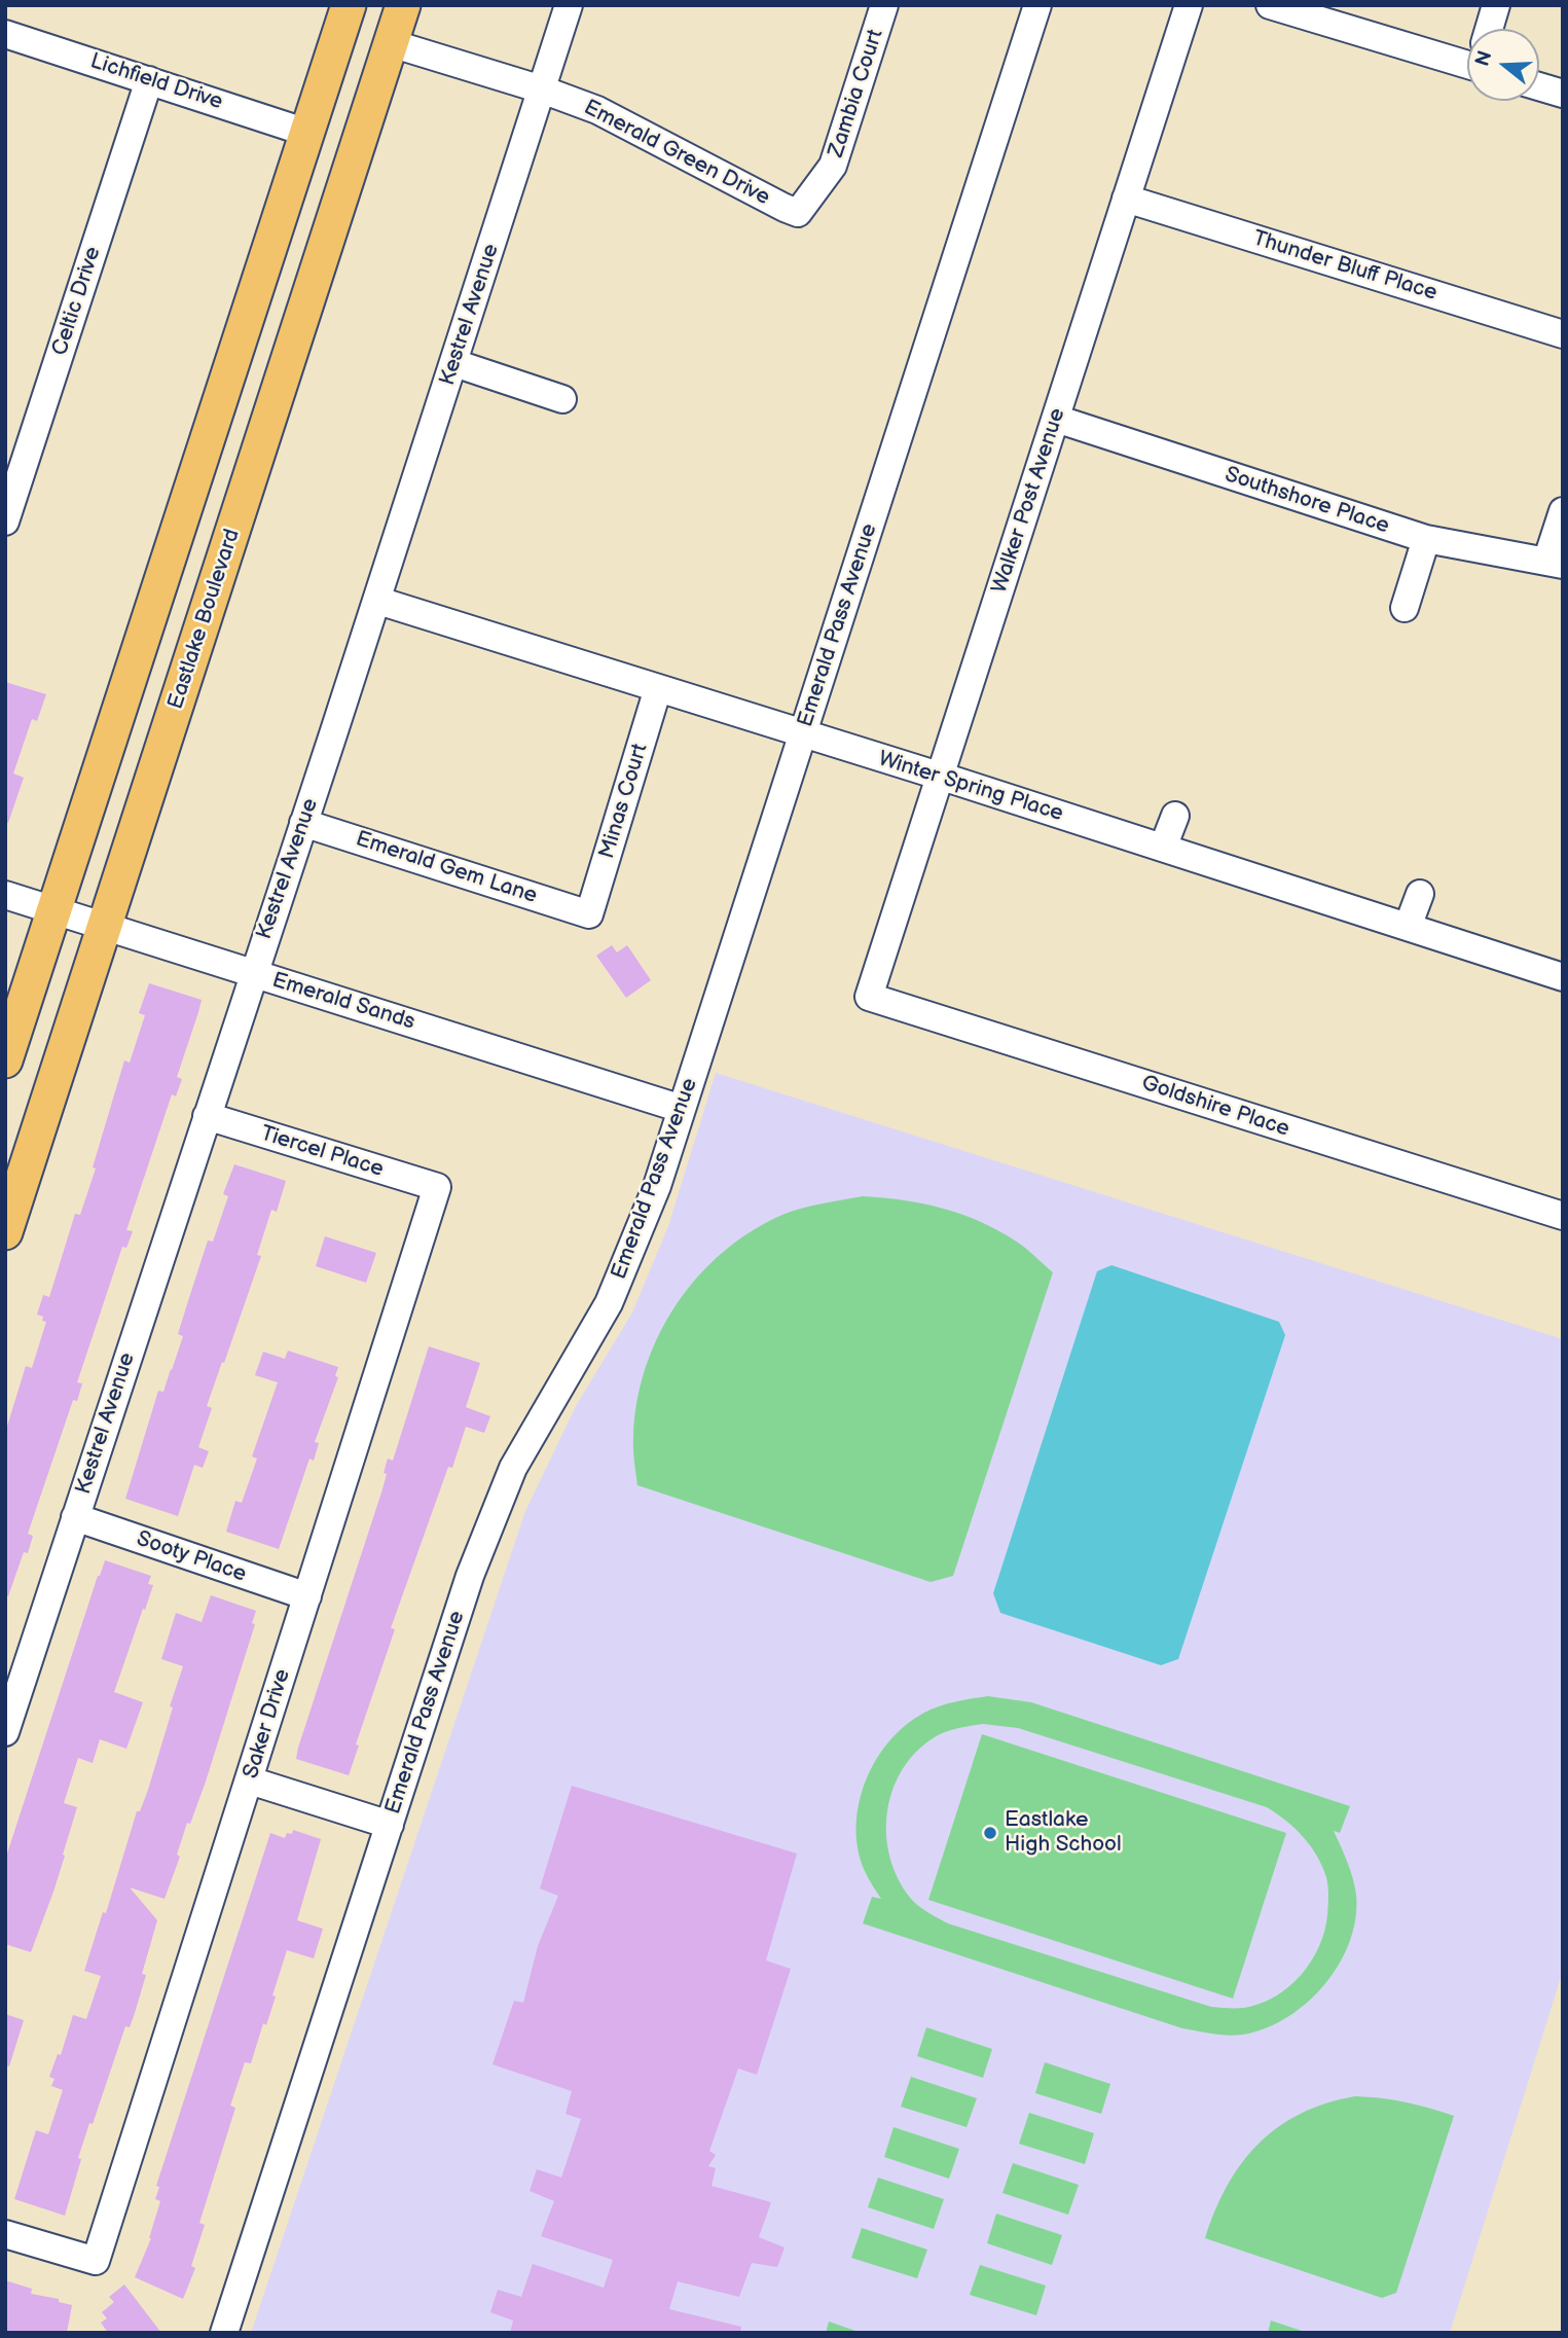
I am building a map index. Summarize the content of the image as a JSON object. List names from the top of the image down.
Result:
{
  "streets": {
    "main road": ["Eastlake Boulevard"],
    "street": [
      "Lichfield Drive",
      "Zambia Court",
      "Emerald Green Drive",
      "Thunder Bluff Place",
      "Celtic Drive",
      "Kestrel Avenue",
      "Walker Post Avenue",
      "Southshore Place",
      "Emerald Pass Avenue",
      "Winter Spring Place",
      "Minas Court",
      "Emerald Gem Lane",
      "Emerald Sands",
      "Goldshire Place",
      "Tiercel Place",
      "Sooty Place",
      "Saker Drive"
    ]
  },
  "crossings": [
    ["Lichfield Drive", "Celtic Drive"],
    ["Zambia Court", "Emerald Green Drive"],
    ["Emerald Green Drive", "Kestrel Avenue"],
    ["Emerald Green Drive", "Eastlake Boulevard"],
    ["Thunder Bluff Place", "Walker Post Avenue"],
    ["Kestrel Avenue", "Winter Spring Place"],
    ["Kestrel Avenue", "Emerald Gem Lane"],
    ["Kestrel Avenue", "Emerald Sands"],
    ["Kestrel Avenue", "Tiercel Place"],
    ["Kestrel Avenue", "Sooty Place"],
    ["Walker Post Avenue", "Southshore Place"],
    ["Walker Post Avenue", "Winter Spring Place"],
    ["Walker Post Avenue", "Goldshire Place"],
    ["Eastlake Boulevard", "Emerald Sands"],
    ["Emerald Pass Avenue", "Winter Spring Place"],
    ["Emerald Pass Avenue", "Emerald Sands"],
    ["Winter Spring Place", "Minas Court"],
    ["Minas Court", "Emerald Gem Lane"],
    ["Tiercel Place", "Saker Drive"],
    ["Sooty Place", "Saker Drive"]
  ],
  "places": ["Eastlake High School"],
  "north": "left"
}
